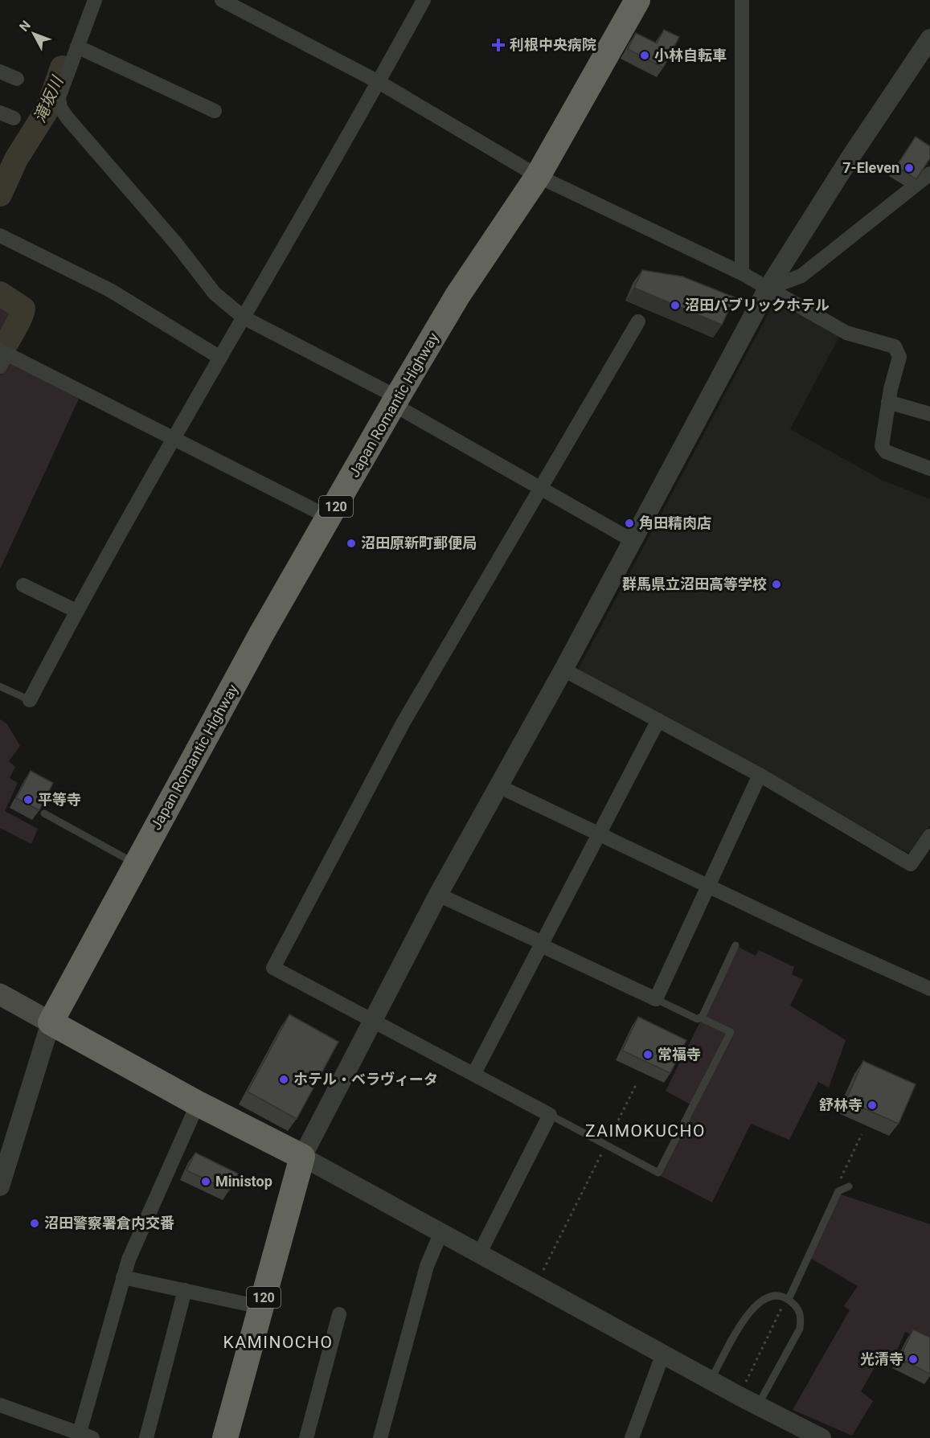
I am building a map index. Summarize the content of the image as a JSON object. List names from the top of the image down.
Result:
{
  "streets": {
    "highway": ["Japan Romantic Highway", "120"]
  },
  "districts": ["ZAIMOKUCHO", "KAMINOCHO"],
  "water": ["滝坂川"],
  "places": {
    "health": ["利根中央病院"],
    "other": [
      "小林自転車",
      "7-Eleven",
      "沼田パブリックホテル",
      "角田精肉店",
      "沼田原新町郵便局",
      "群馬県立沼田高等学校",
      "平等寺",
      "常福寺",
      "ホテル・ベラヴィータ",
      "舒林寺",
      "Ministop",
      "沼田警察署倉内交番",
      "光清寺"
    ]
  },
  "north": "top left"
}
